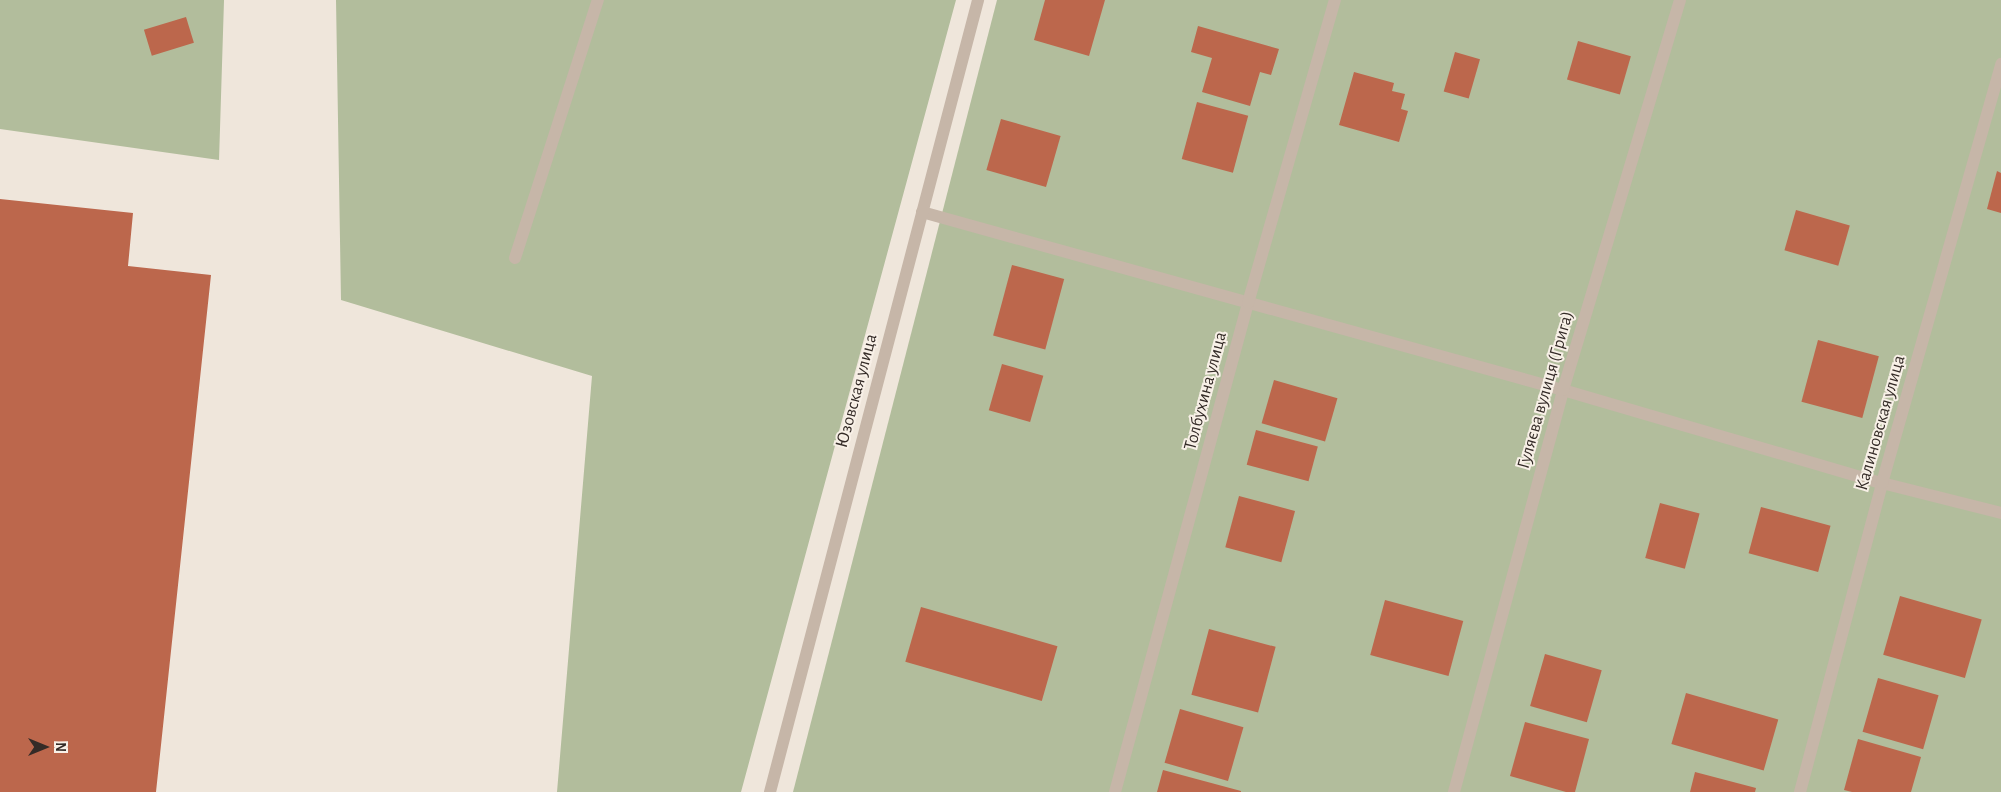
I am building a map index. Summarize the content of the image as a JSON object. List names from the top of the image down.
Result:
{
  "streets": {
    "lane": [
      "Гуляєва вулиця (Грига)",
      "Юзовская улица",
      "Толбухина улица",
      "Калиновская улица"
    ]
  },
  "north": "right"
}
